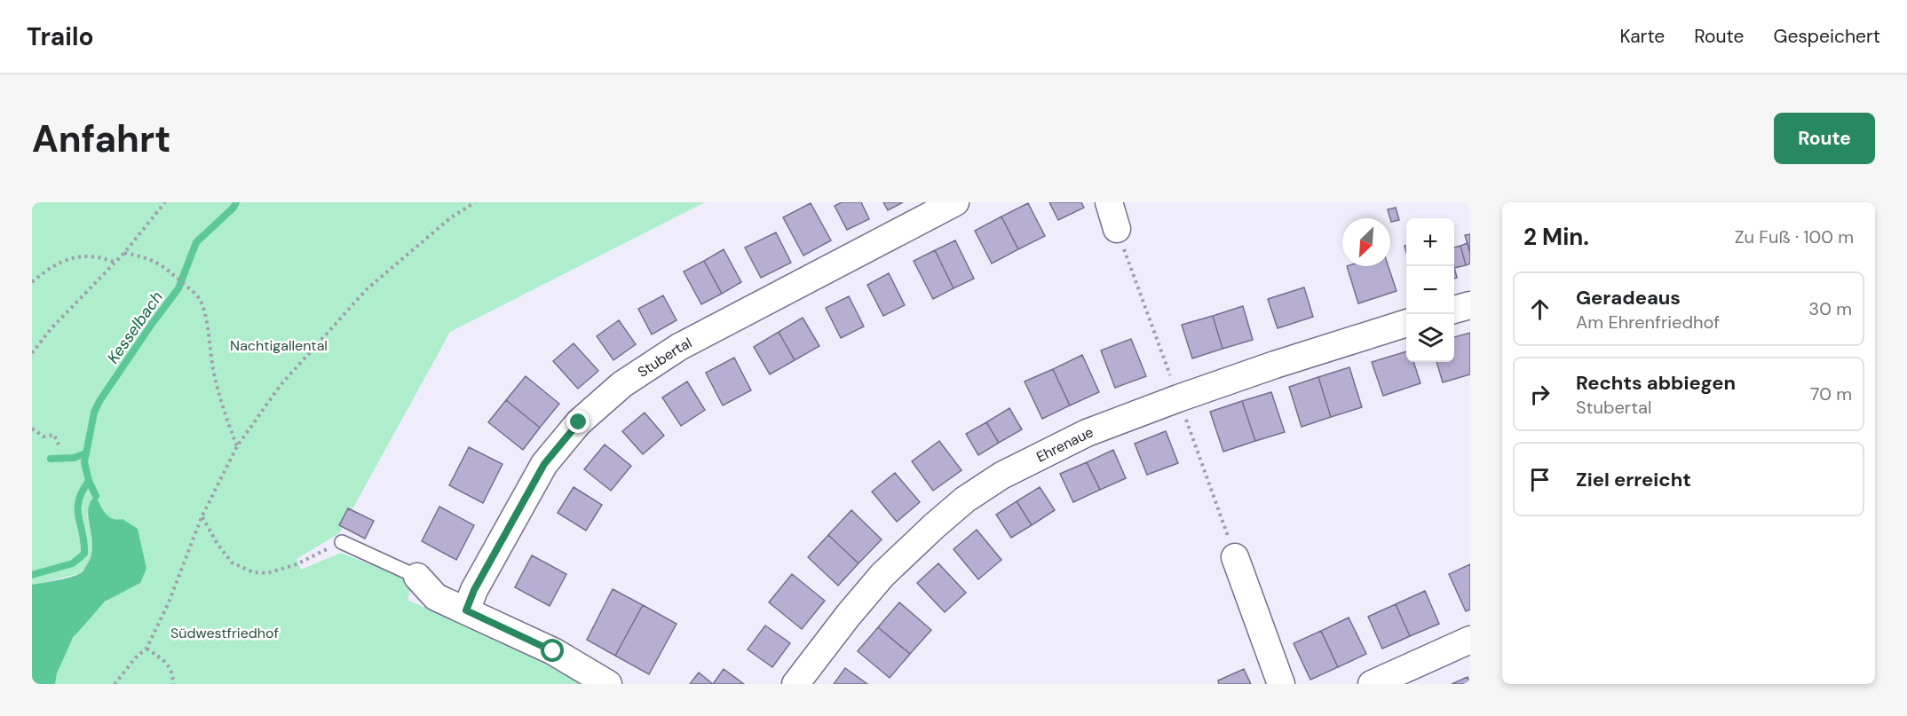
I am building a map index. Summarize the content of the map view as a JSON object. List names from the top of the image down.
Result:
{
  "streets": {
    "street": ["Stubertal", "Ehrenaue"]
  },
  "water": ["Kesselbach"],
  "parks": ["Nachtigallental", "Südwestfriedhof"],
  "north": "bottom left",
  "page": {
    "header": "Trailo",
    "nav": ["Karte", "Route", "Gespeichert"],
    "buttons": "Route",
    "title": "Anfahrt",
    "heading": ["2 Min.", "Zu Fuß · 100 m"],
    "map_buttons": ["+", "−"],
    "list": [
      ["Geradeaus", "Am Ehrenfriedhof", "30 m"],
      ["Rechts abbiegen", "Stubertal", "70 m"],
      "Ziel erreicht"
    ]
  }
}
